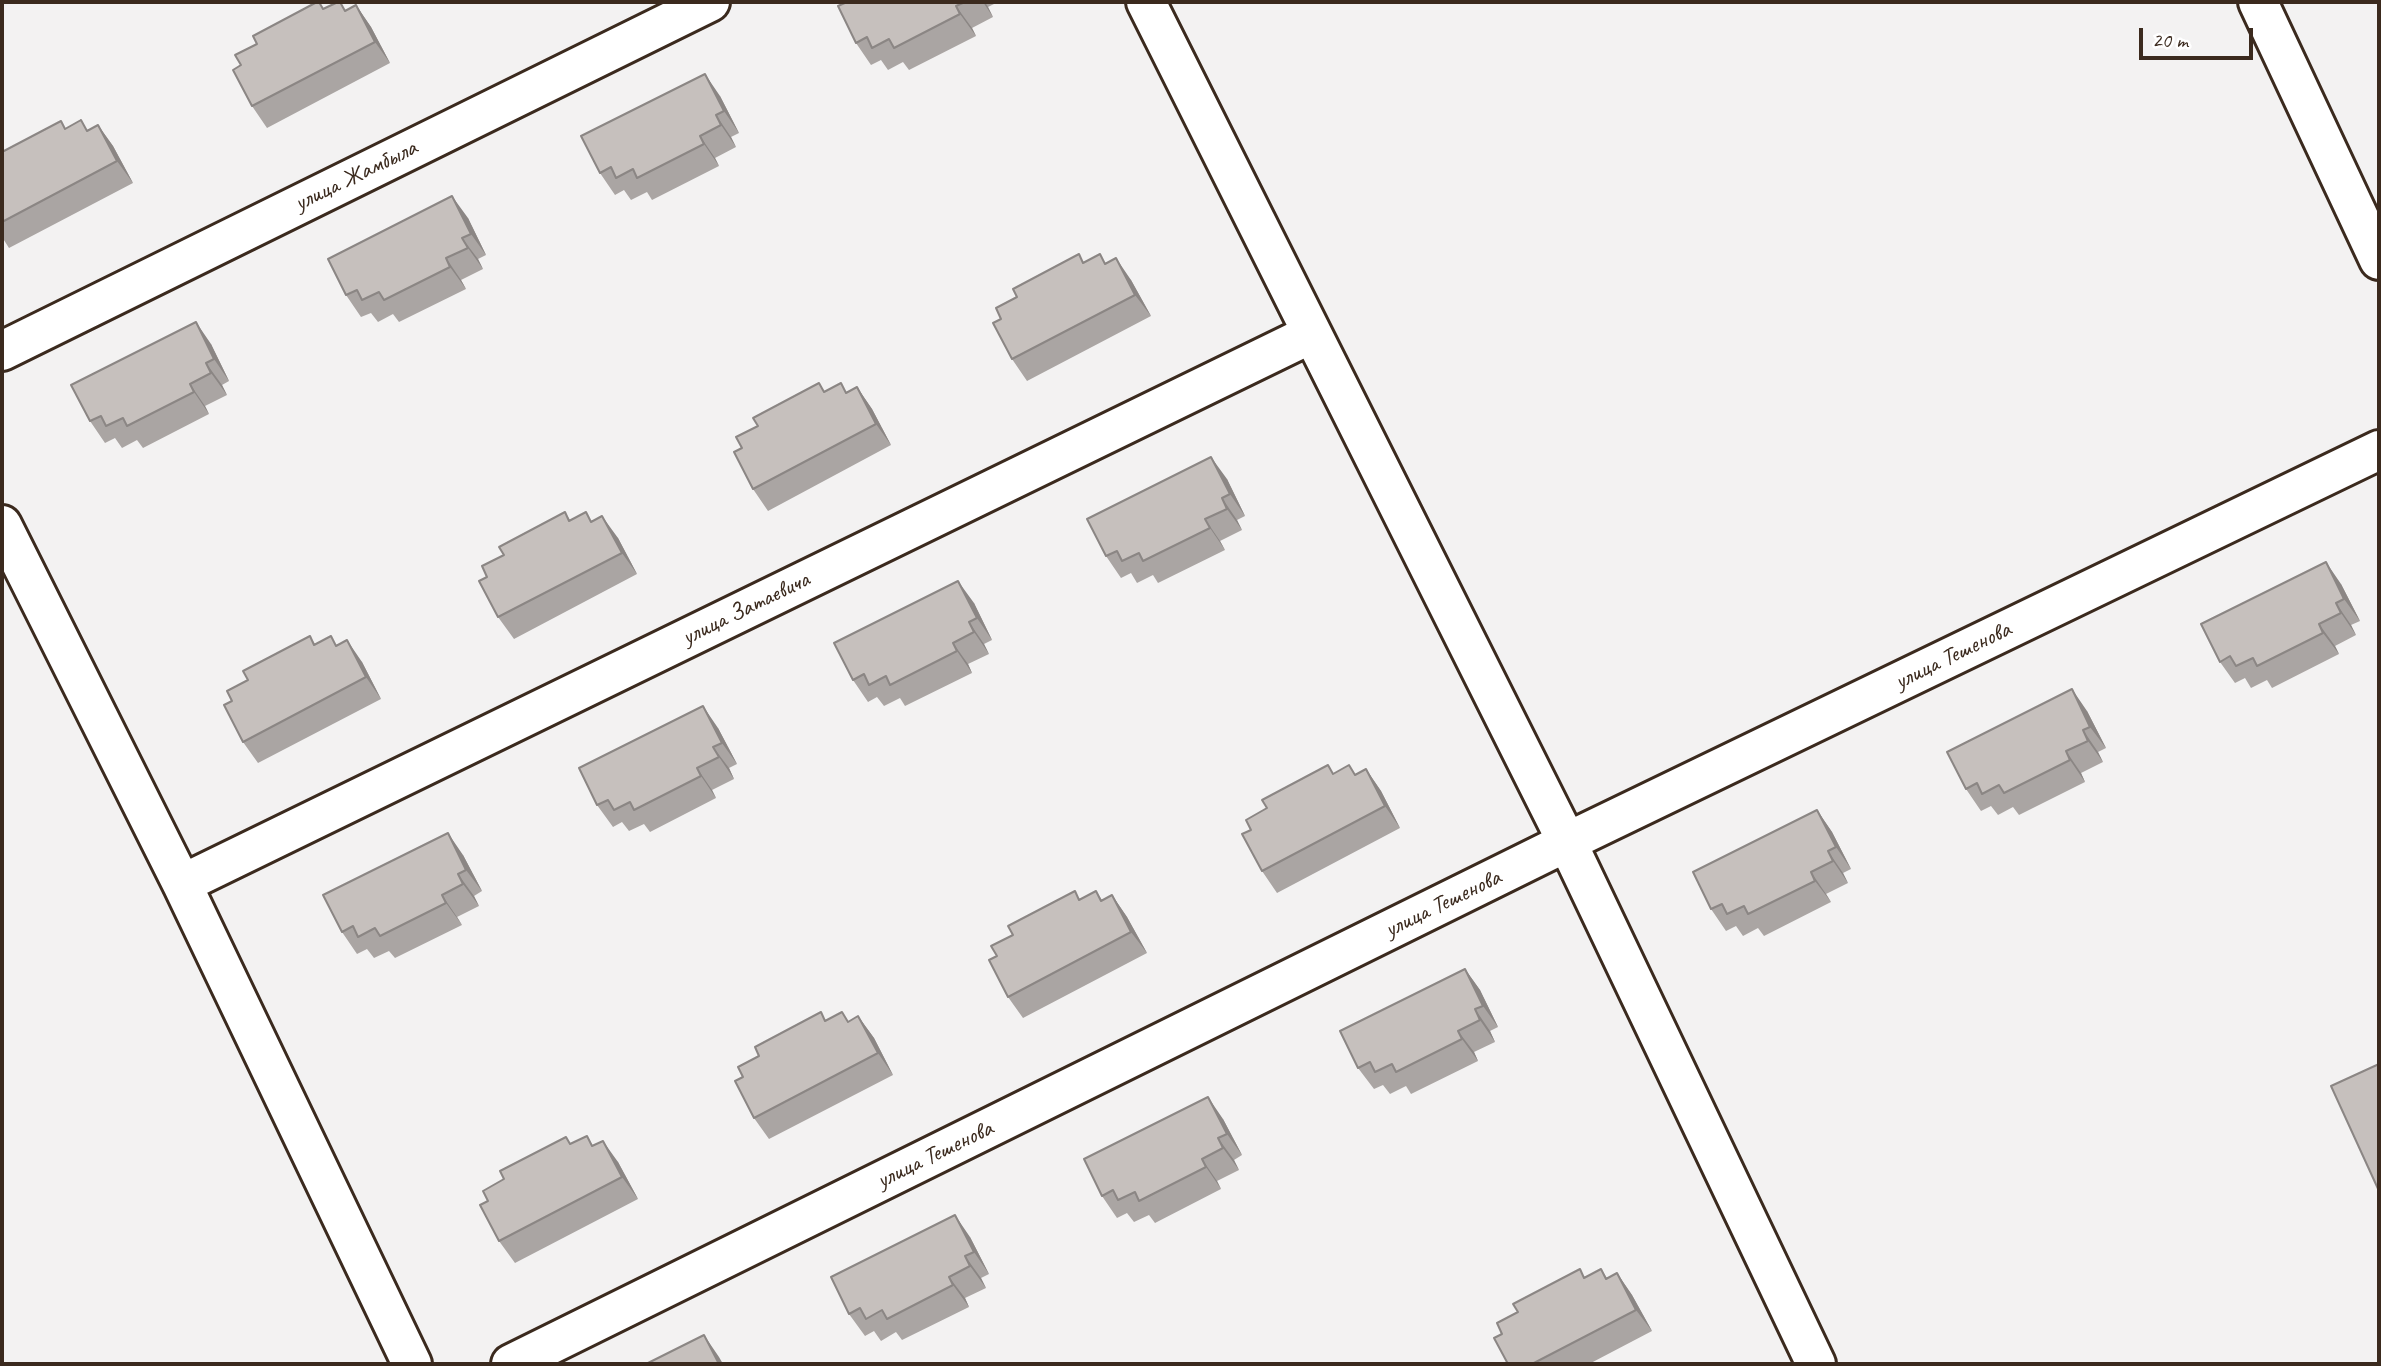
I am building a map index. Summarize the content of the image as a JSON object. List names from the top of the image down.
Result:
{
  "streets": {
    "street": ["улица Жамбыла", "улица Затаевича", "улица Тешенова"]
  },
  "scale_bar": "20 m"
}
